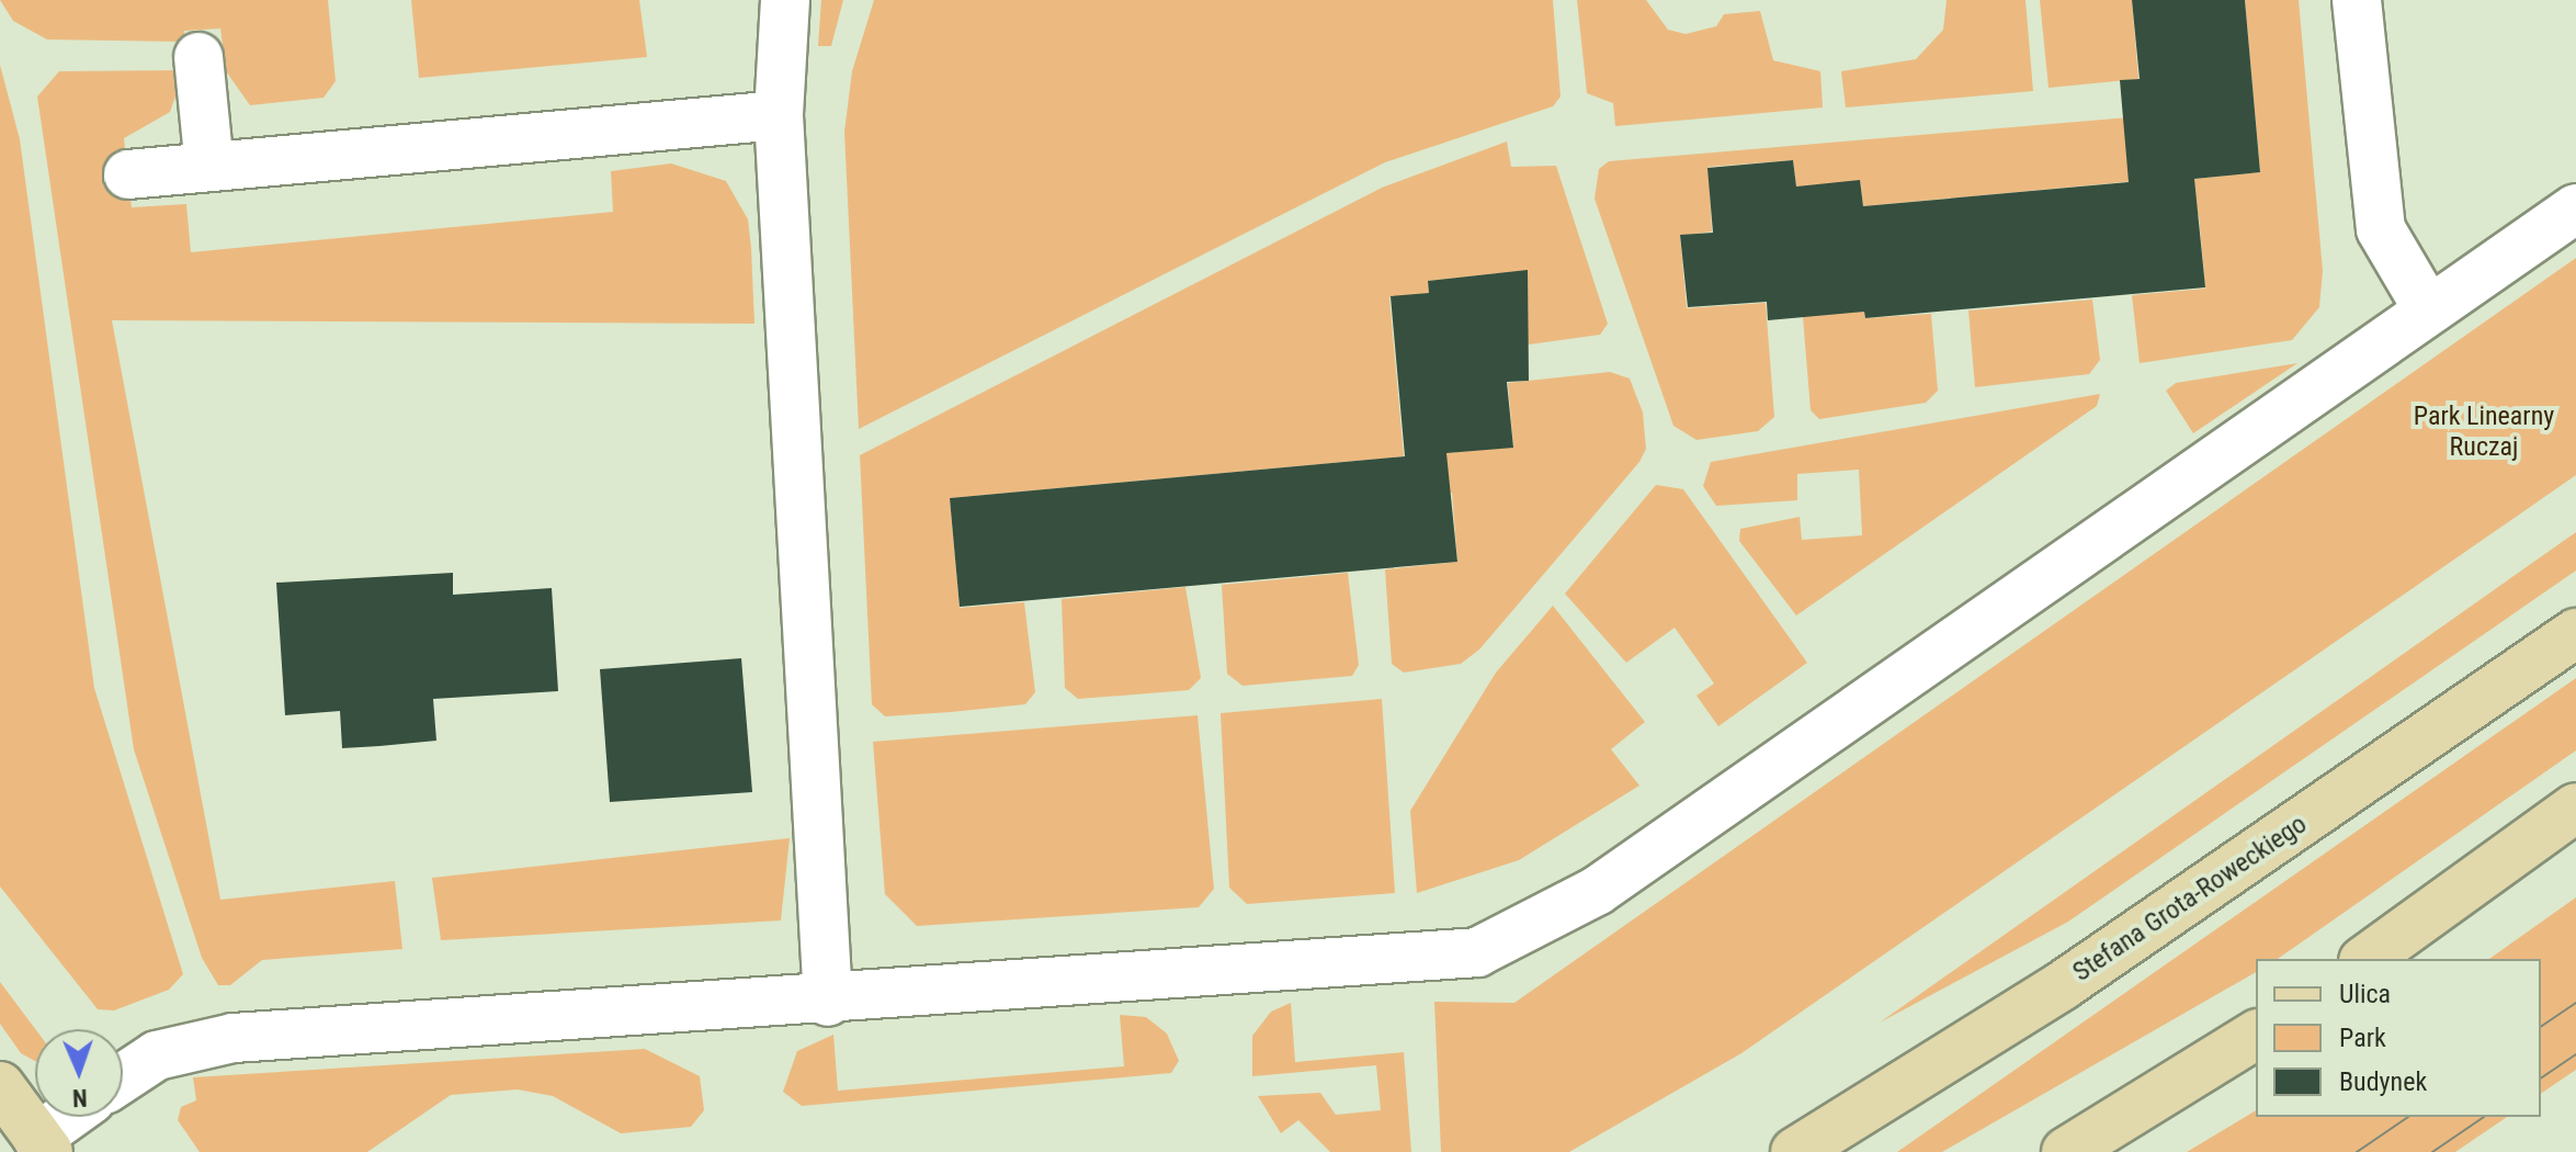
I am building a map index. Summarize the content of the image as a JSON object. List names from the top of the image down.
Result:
{
  "streets": {
    "main road": ["Stefana Grota-Roweckiego"]
  },
  "parks": ["Park Linearny Ruczaj"],
  "legend": ["Ulica", "Park", "Budynek"],
  "north": "bottom"
}
